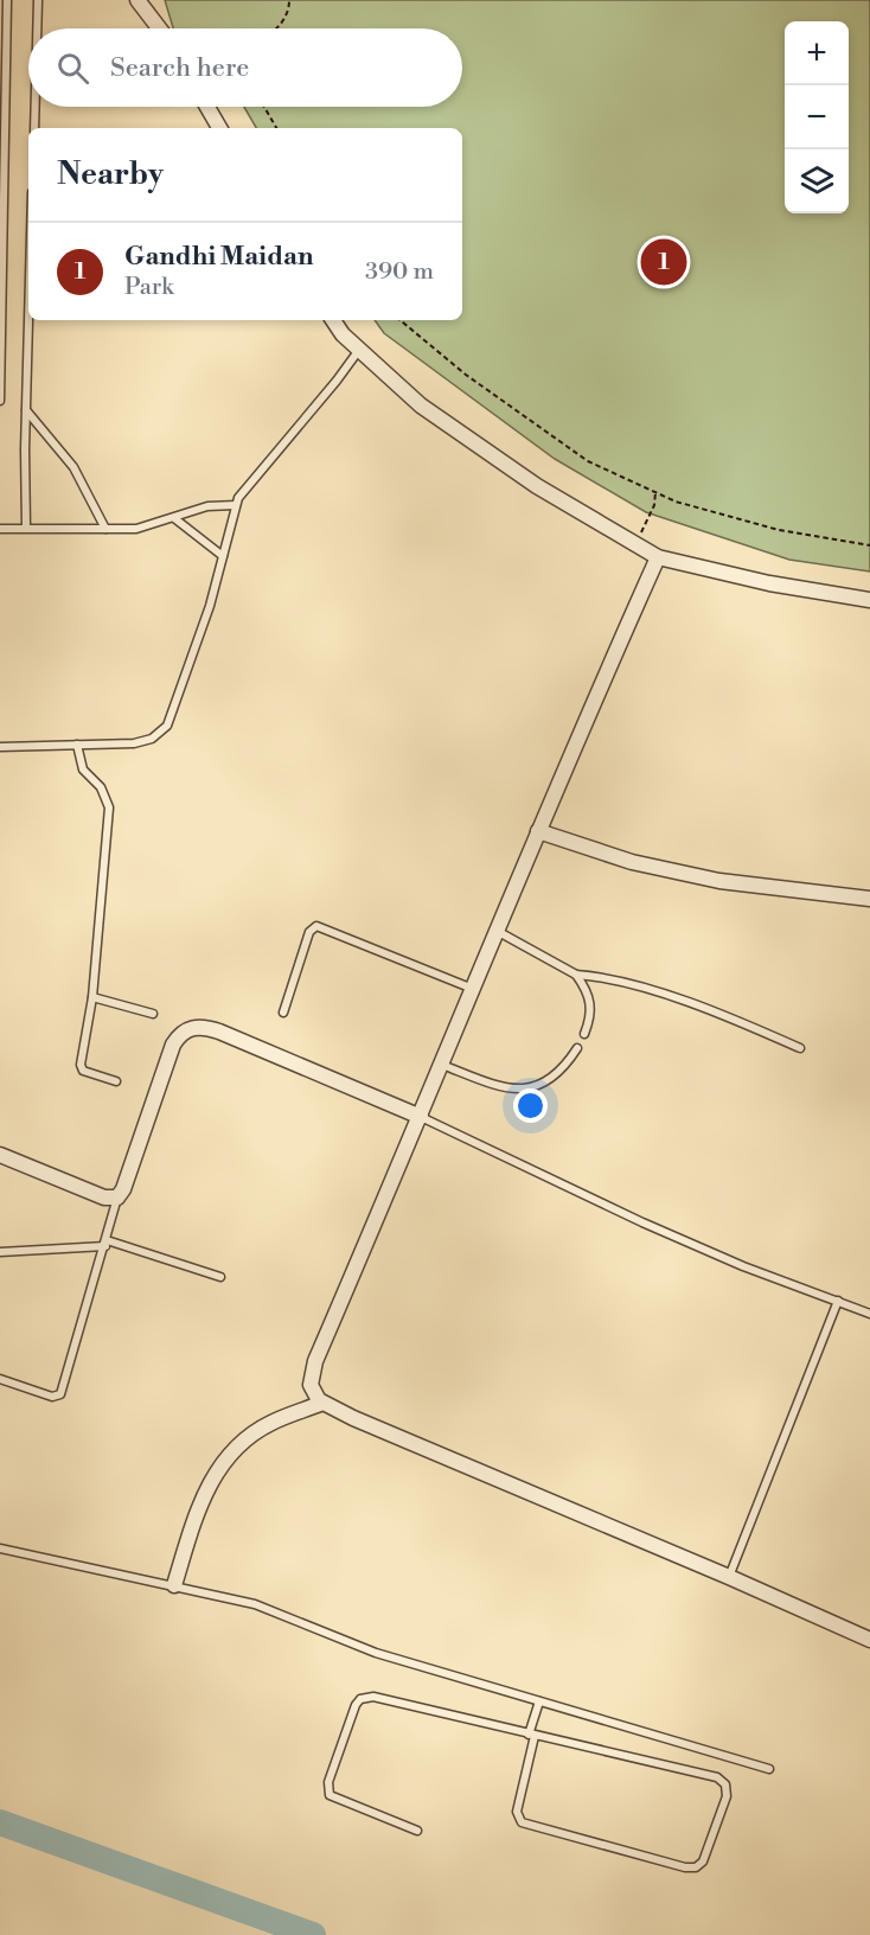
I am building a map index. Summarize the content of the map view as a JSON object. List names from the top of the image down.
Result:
{
  "page": {
    "map_buttons": ["+", "−"],
    "search": "Search here",
    "heading": "Nearby",
    "list": [
      {
        "mark": "1",
        "name": "Gandhi Maidan",
        "note": "Park",
        "value": "390 m"
      }
    ],
    "pins": "1"
  }
}
